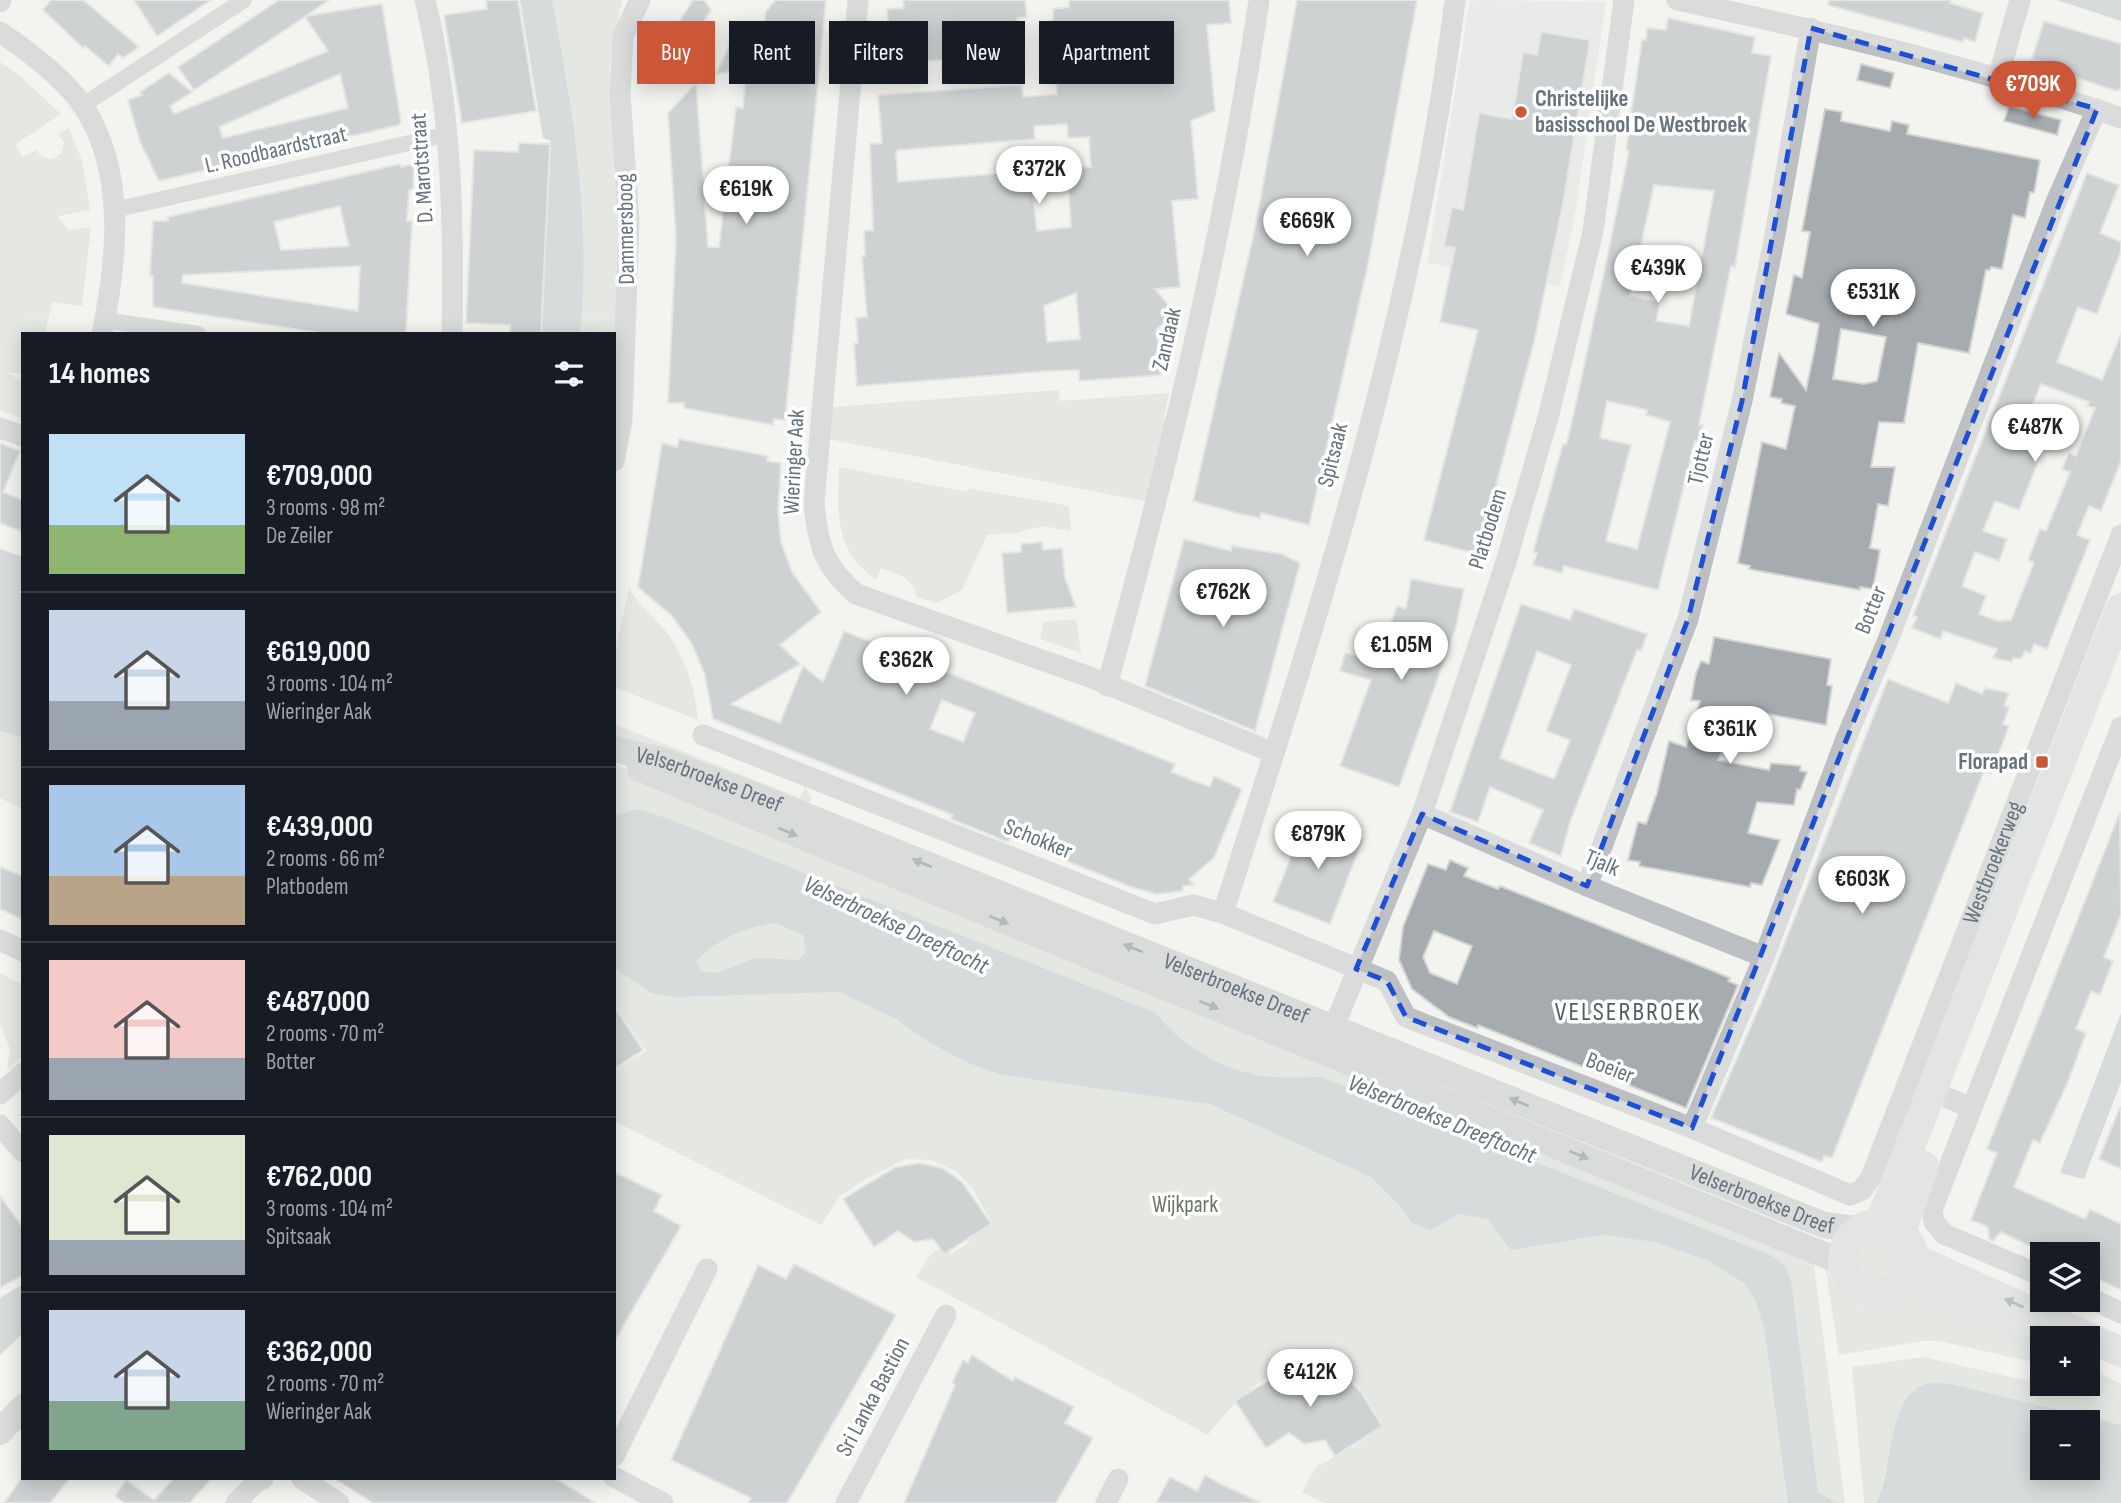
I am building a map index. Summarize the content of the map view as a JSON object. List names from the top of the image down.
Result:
{
  "streets": {
    "main road": ["Westbroekerweg"],
    "street": [
      "L. Roodbaardstraat",
      "D. Marotstraat",
      "Dammersboog",
      "Zandaak",
      "Spitsaak",
      "Tjotter",
      "Wieringer Aak",
      "Platbodem",
      "Botter",
      "Velserbroekse Dreef",
      "Schokker",
      "Tjalk",
      "Boeier",
      "Sri Lanka Bastion"
    ]
  },
  "crossings": [
    ["L. Roodbaardstraat", "D. Marotstraat"],
    ["Zandaak", "Wieringer Aak"],
    ["Spitsaak", "Wieringer Aak"],
    ["Spitsaak", "Schokker"],
    ["Tjotter", "Tjalk"],
    ["Platbodem", "Velserbroekse Dreef"],
    ["Platbodem", "Schokker"],
    ["Platbodem", "Tjalk"],
    ["Platbodem", "Boeier"],
    ["Botter", "Tjalk"],
    ["Botter", "Boeier"],
    ["Velserbroekse Dreef", "Westbroekerweg"],
    ["Schokker", "Boeier"],
    ["Westbroekerweg", "Boeier"]
  ],
  "districts": ["VELSERBROEK"],
  "water": ["Velserbroekse Dreeftocht"],
  "parks": ["Wijkpark"],
  "places": {
    "other": ["Christelijke basisschool De Westbroek"],
    "transit": ["Florapad"]
  },
  "page": {
    "chip": [
      "Buy",
      "Rent",
      "Filters",
      "New",
      "Apartment"
    ],
    "price": [
      "€709K",
      "€372K",
      "€619K",
      "€669K",
      "€439K",
      "€531K",
      "€487K",
      "€762K",
      "€1.05M",
      "€362K",
      "€361K",
      "€879K",
      "€603K",
      "€412K"
    ],
    "heading": "14 homes",
    "list": [
      {
        "name": "€709,000",
        "note": "3 rooms · 98 m² · De Zeiler"
      },
      {
        "name": "€619,000",
        "note": "3 rooms · 104 m² · Wieringer Aak"
      },
      {
        "name": "€439,000",
        "note": "2 rooms · 66 m² · Platbodem"
      },
      {
        "name": "€487,000",
        "note": "2 rooms · 70 m² · Botter"
      },
      {
        "name": "€762,000",
        "note": "3 rooms · 104 m² · Spitsaak"
      },
      {
        "name": "€362,000",
        "note": "2 rooms · 70 m² · Wieringer Aak"
      }
    ],
    "map_buttons": ["+", "−"]
  }
}
